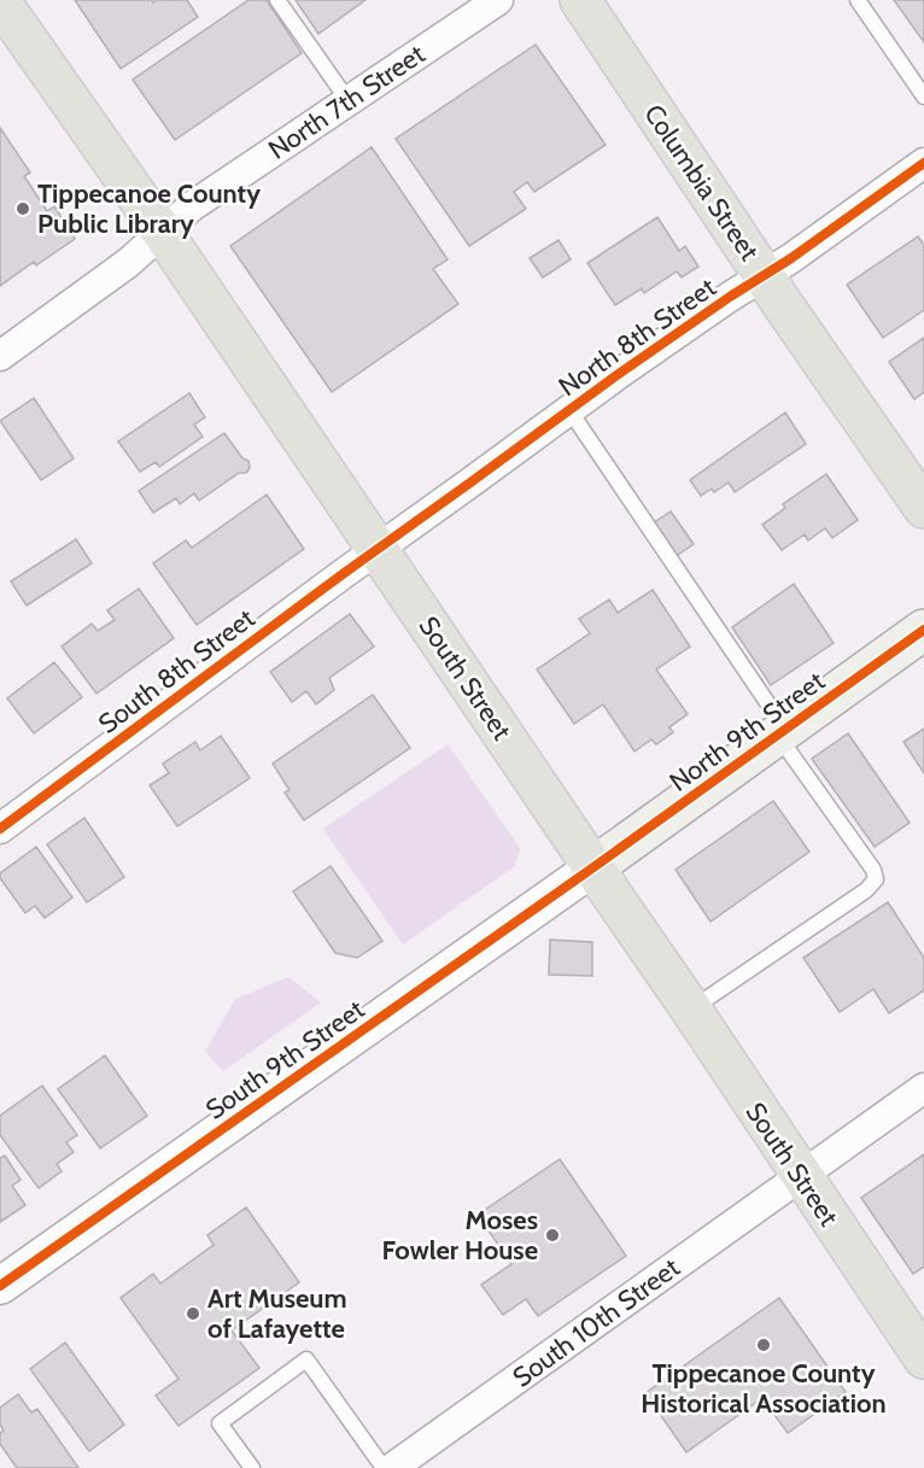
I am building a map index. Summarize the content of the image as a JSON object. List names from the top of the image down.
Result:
{
  "streets": {
    "main road": ["Columbia Street", "South Street", "North 9th Street"],
    "street": [
      "North 7th Street",
      "North 8th Street",
      "South 8th Street",
      "South 9th Street",
      "South 10th Street"
    ]
  },
  "crossings": [
    ["North 7th Street", "South Street"],
    ["Columbia Street", "North 8th Street"],
    ["North 8th Street", "South 8th Street"],
    ["North 8th Street", "South Street"],
    ["South 8th Street", "South Street"],
    ["South Street", "North 9th Street"],
    ["South Street", "South 9th Street"],
    ["South Street", "South 10th Street"],
    ["North 9th Street", "South 9th Street"]
  ],
  "places": [
    "Tippecanoe County Public Library",
    "Moses Fowler House",
    "Art Museum of Lafayette",
    "Tippecanoe County Historical Association"
  ]
}
